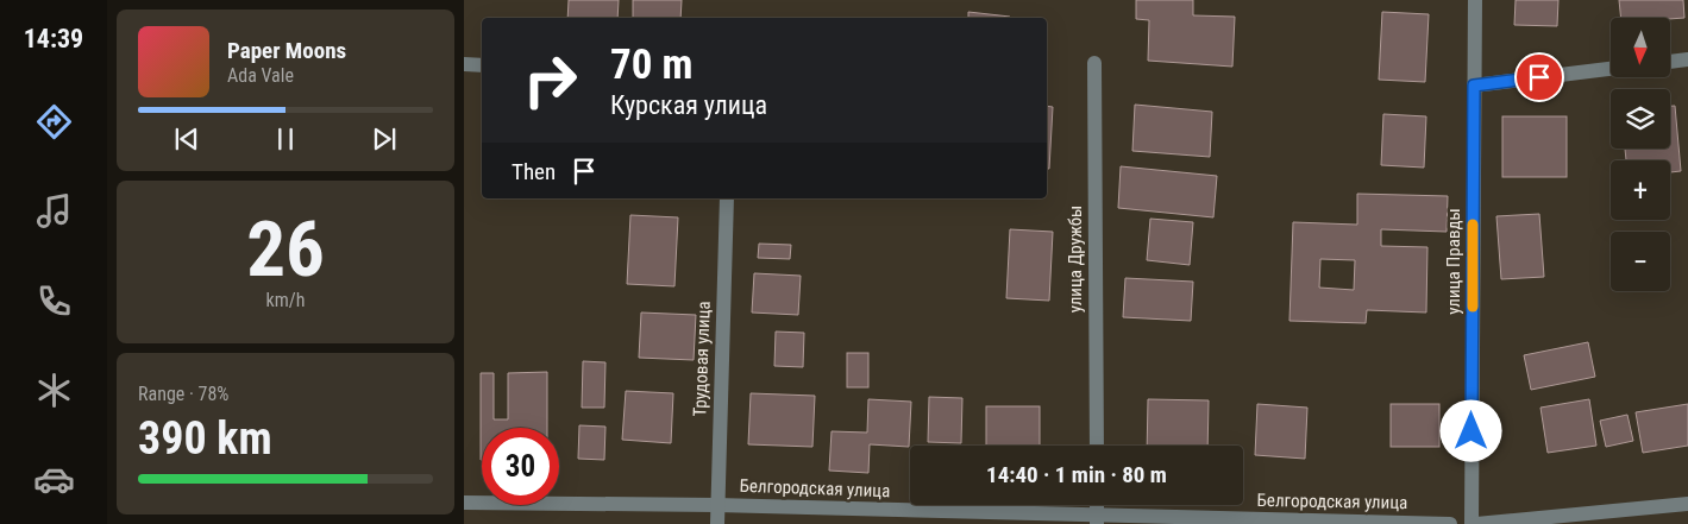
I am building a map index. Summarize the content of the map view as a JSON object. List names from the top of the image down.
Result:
{
  "streets": {
    "street": [
      "улица Дружбы",
      "улица Правды",
      "Трудовая улица",
      "Белгородская улица"
    ]
  },
  "crossings": [
    ["Трудовая улица", "Белгородская улица"]
  ],
  "north": "bottom",
  "page": {
    "tabs": "14:39",
    "map_buttons": ["+", "−"],
    "turn": ["70 m", "Курская улица"],
    "song": ["Paper Moons", "Ada Vale"],
    "then": "Then",
    "tile": [
      ["26", "km/h"],
      ["Range · 78%", "390 km"]
    ],
    "limit": "30",
    "trip": "14:40 · 1 min · 80 m"
  }
}
